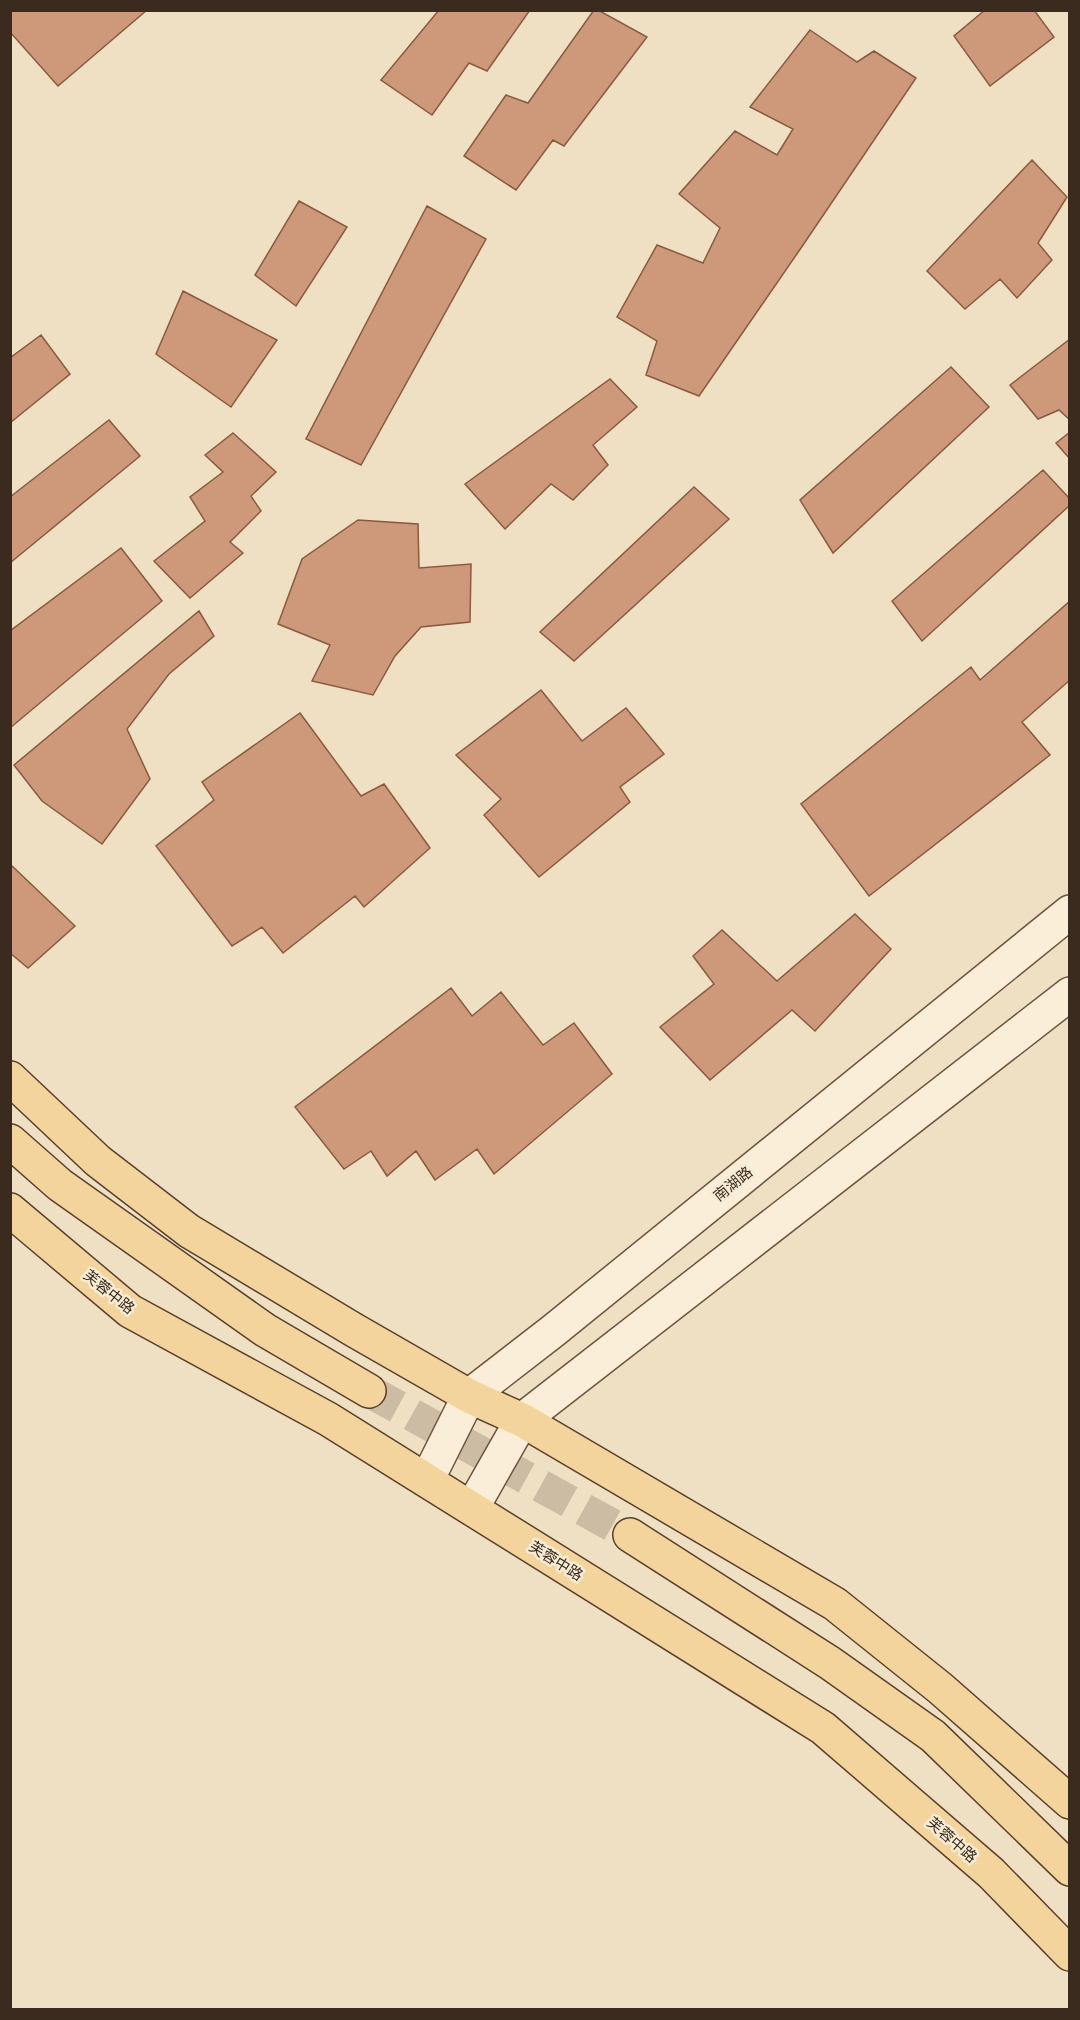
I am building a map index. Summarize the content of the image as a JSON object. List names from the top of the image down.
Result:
{
  "streets": {
    "main road": ["南湖路", "芙蓉中路"]
  },
  "crossings": [
    ["南湖路", "芙蓉中路"]
  ]
}
